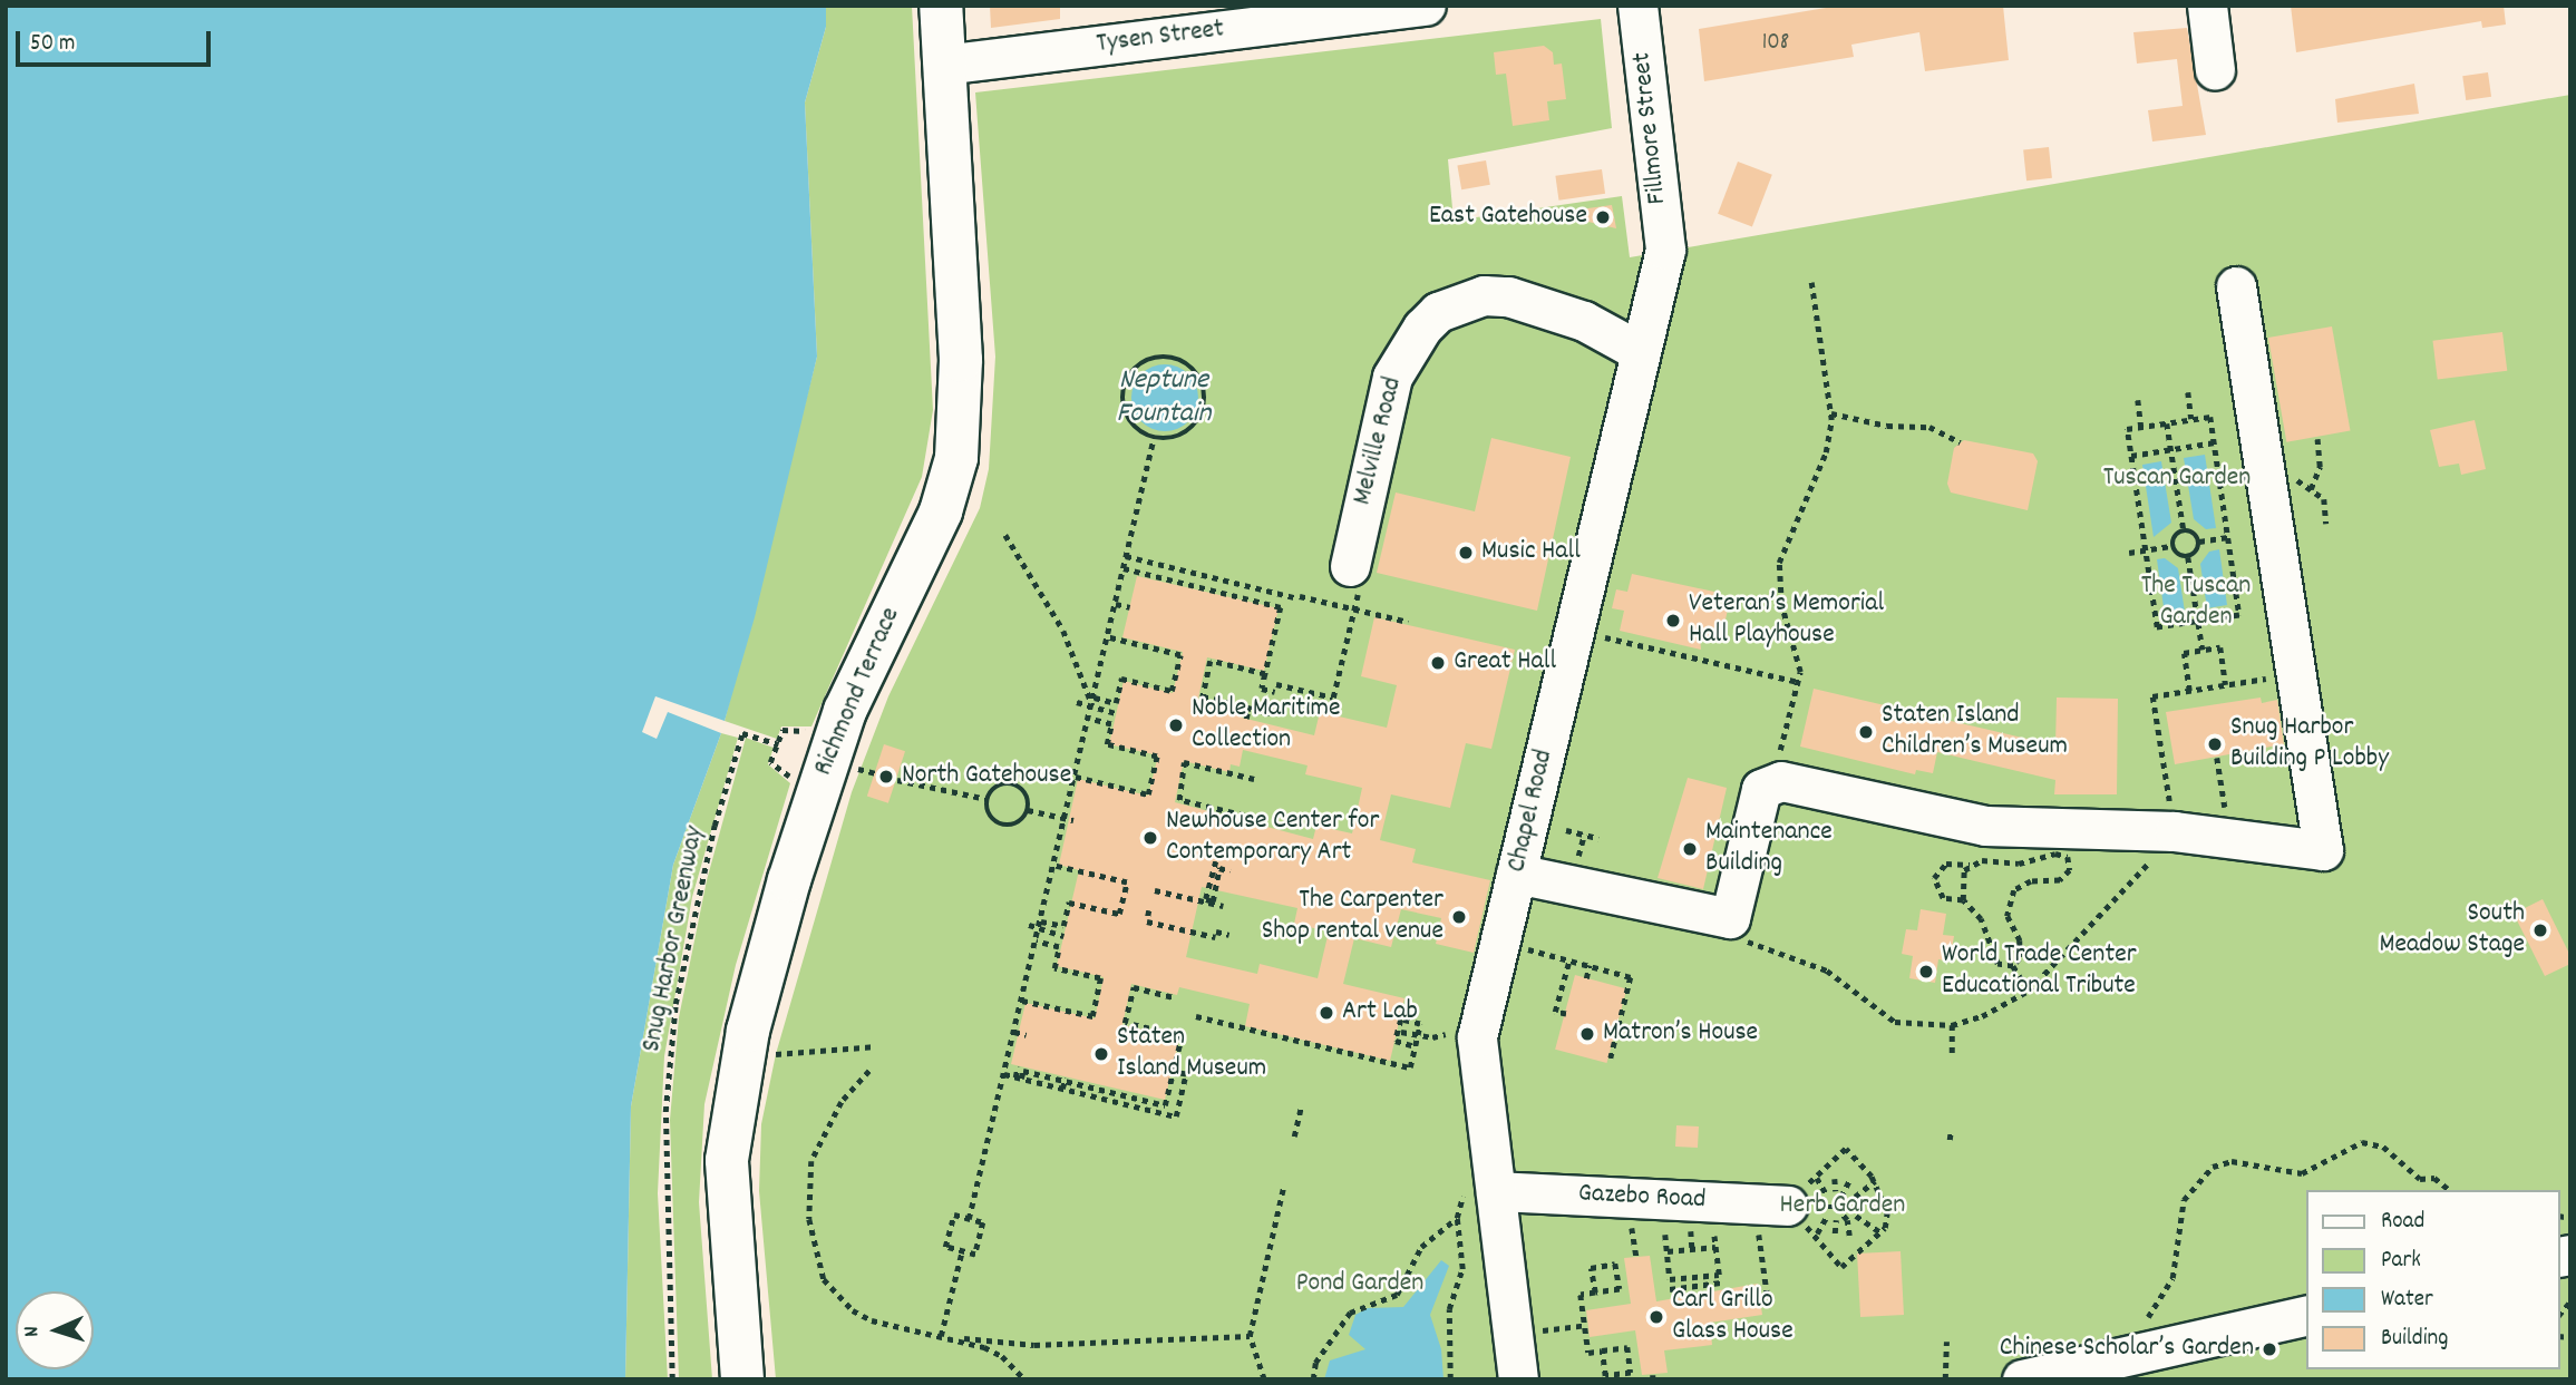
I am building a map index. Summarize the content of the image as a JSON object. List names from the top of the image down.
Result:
{
  "streets": {
    "main road": ["Richmond Terrace"],
    "street": [
      "Tysen Street",
      "Fillmore Street",
      "Melville Road",
      "Chapel Road",
      "Gazebo Road"
    ],
    "path": ["Snug Harbor Greenway"]
  },
  "crossings": [
    ["Tysen Street", "Richmond Terrace"],
    ["Fillmore Street", "Chapel Road"],
    ["Melville Road", "Chapel Road"],
    ["Chapel Road", "Gazebo Road"]
  ],
  "water": ["Neptune Fountain"],
  "parks": [
    "Tuscan Garden",
    "The Tuscan Garden",
    "Herb Garden",
    "Pond Garden"
  ],
  "places": [
    "East Gatehouse",
    "Music Hall",
    "Veteran’s Memorial Hall Playhouse",
    "Great Hall",
    "Noble Maritime Collection",
    "Staten Island Children’s Museum",
    "Snug Harbor Building P Lobby",
    "North Gatehouse",
    "Newhouse Center for Contemporary Art",
    "Maintenance Building",
    "The Carpenter Shop rental venue",
    "South Meadow Stage",
    "World Trade Center Educational Tribute",
    "Art Lab",
    "Matron’s House",
    "Staten Island Museum",
    "Carl Grillo Glass House",
    "Chinese Scholar’s Garden"
  ],
  "house_numbers": ["108"],
  "legend": [
    "Road",
    "Park",
    "Water",
    "Building"
  ],
  "scale_bar": "50 m",
  "north": "left"
}
